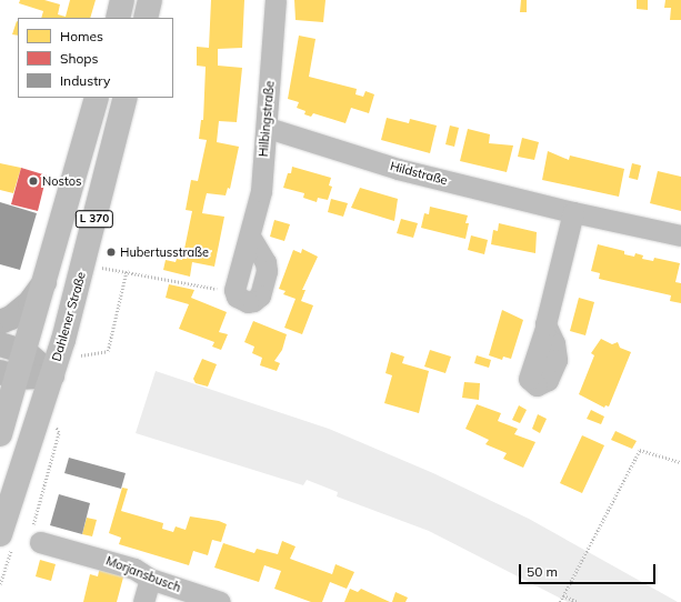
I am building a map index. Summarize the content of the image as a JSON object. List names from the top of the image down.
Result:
{
  "streets": {
    "main road": ["L 370", "Dahlener Straße"],
    "street": ["Hilbingstraße", "Hildstraße", "Morjansbusch"]
  },
  "crossings": [
    ["Hilbingstraße", "Hildstraße"]
  ],
  "places": ["Nostos", "Hubertusstraße"],
  "legend": ["Homes", "Shops", "Industry"],
  "scale_bar": "50 m"
}
